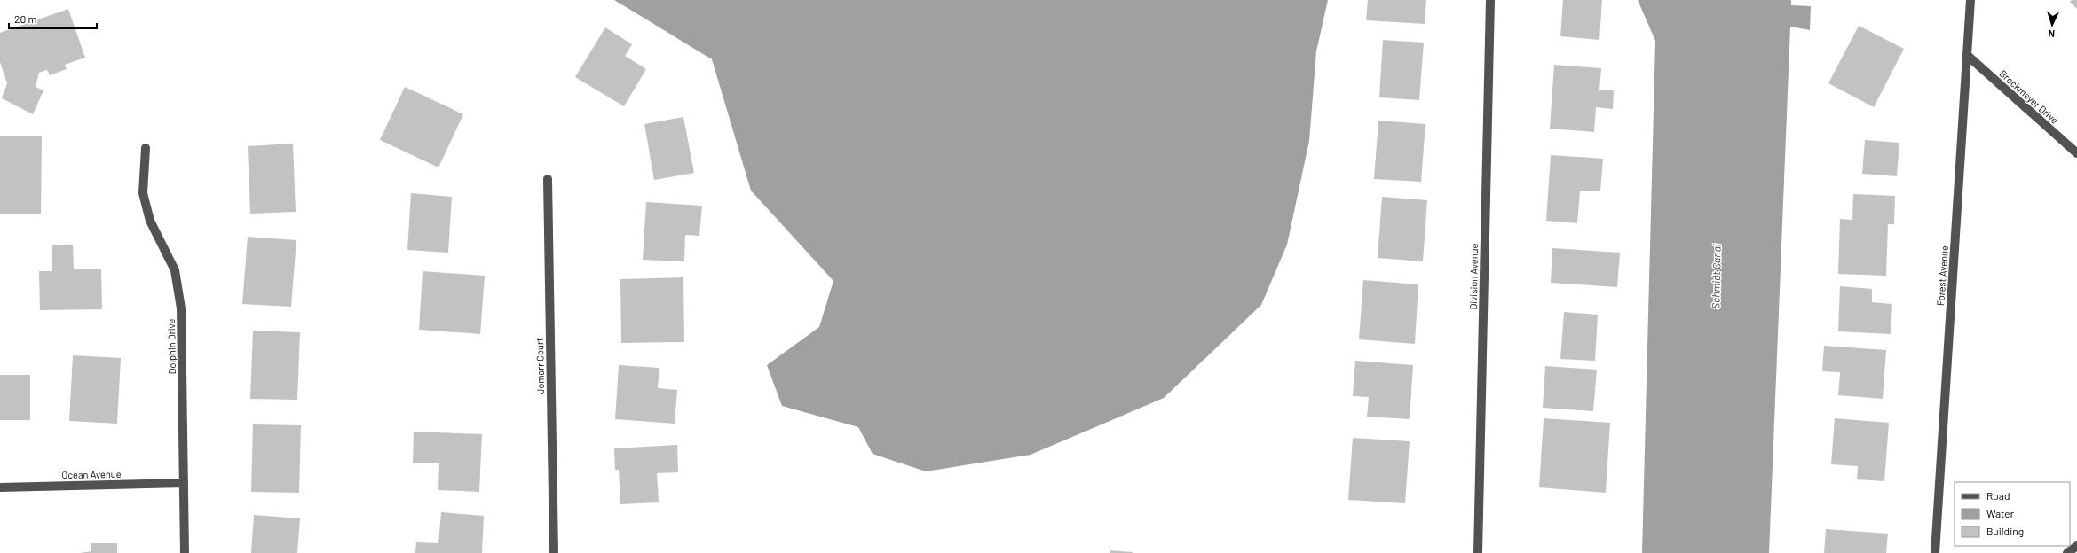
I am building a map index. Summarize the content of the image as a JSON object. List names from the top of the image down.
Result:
{
  "streets": {
    "street": [
      "Brockmeyer Drive",
      "Forest Avenue",
      "Division Avenue",
      "Dolphin Drive",
      "Jomarr Court",
      "Ocean Avenue"
    ]
  },
  "crossings": [
    ["Brockmeyer Drive", "Forest Avenue"],
    ["Dolphin Drive", "Ocean Avenue"]
  ],
  "water": ["Schmidt Canal"],
  "legend": ["Road", "Water", "Building"],
  "scale_bar": "20 m",
  "north": "bottom"
}
